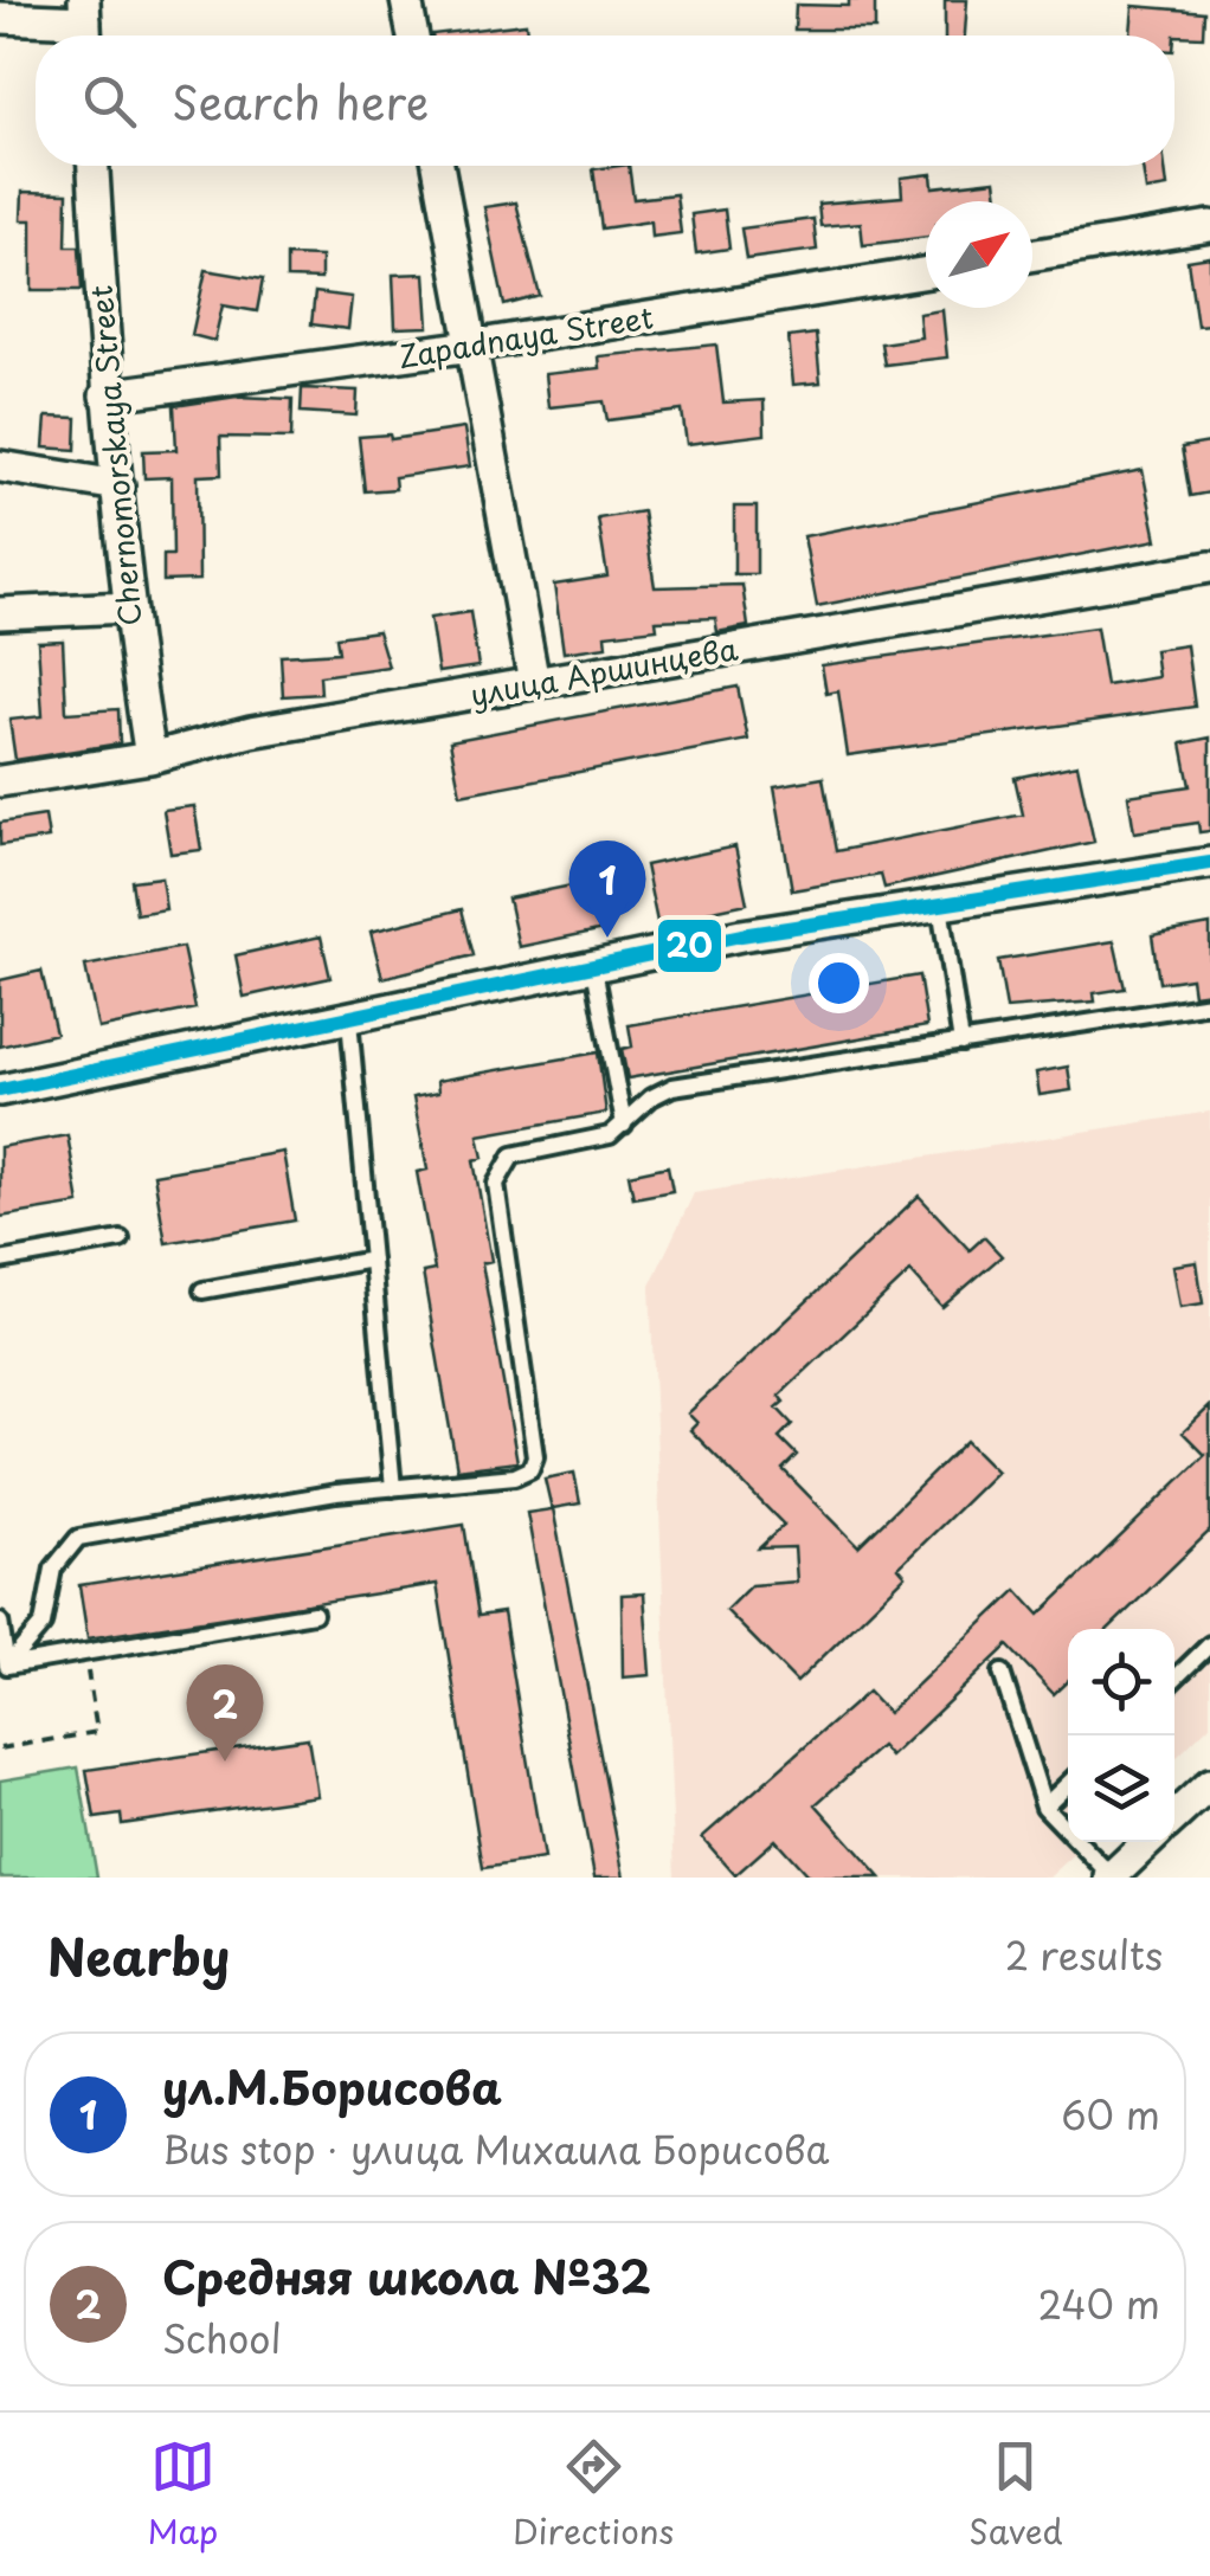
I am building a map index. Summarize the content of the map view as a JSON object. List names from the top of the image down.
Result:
{
  "streets": {
    "street": ["Zapadnaya Street", "Chernomorskaya Street", "улица Аршинцева"]
  },
  "crossings": [
    ["Zapadnaya Street", "Chernomorskaya Street"],
    ["Chernomorskaya Street", "улица Аршинцева"]
  ],
  "lines": ["transit line 20"],
  "north": "top right",
  "page": {
    "search": "Search here",
    "pins": ["1", "2"],
    "heading": ["Nearby", "2 results"],
    "list": [
      {
        "mark": "1",
        "name": "ул.М.Борисова",
        "note": "Bus stop · улица Михаила Борисова",
        "value": "60 m"
      },
      {
        "mark": "2",
        "name": "Средняя школа №32",
        "note": "School",
        "value": "240 m"
      }
    ],
    "nav": ["Map", "Directions", "Saved"]
  }
}
